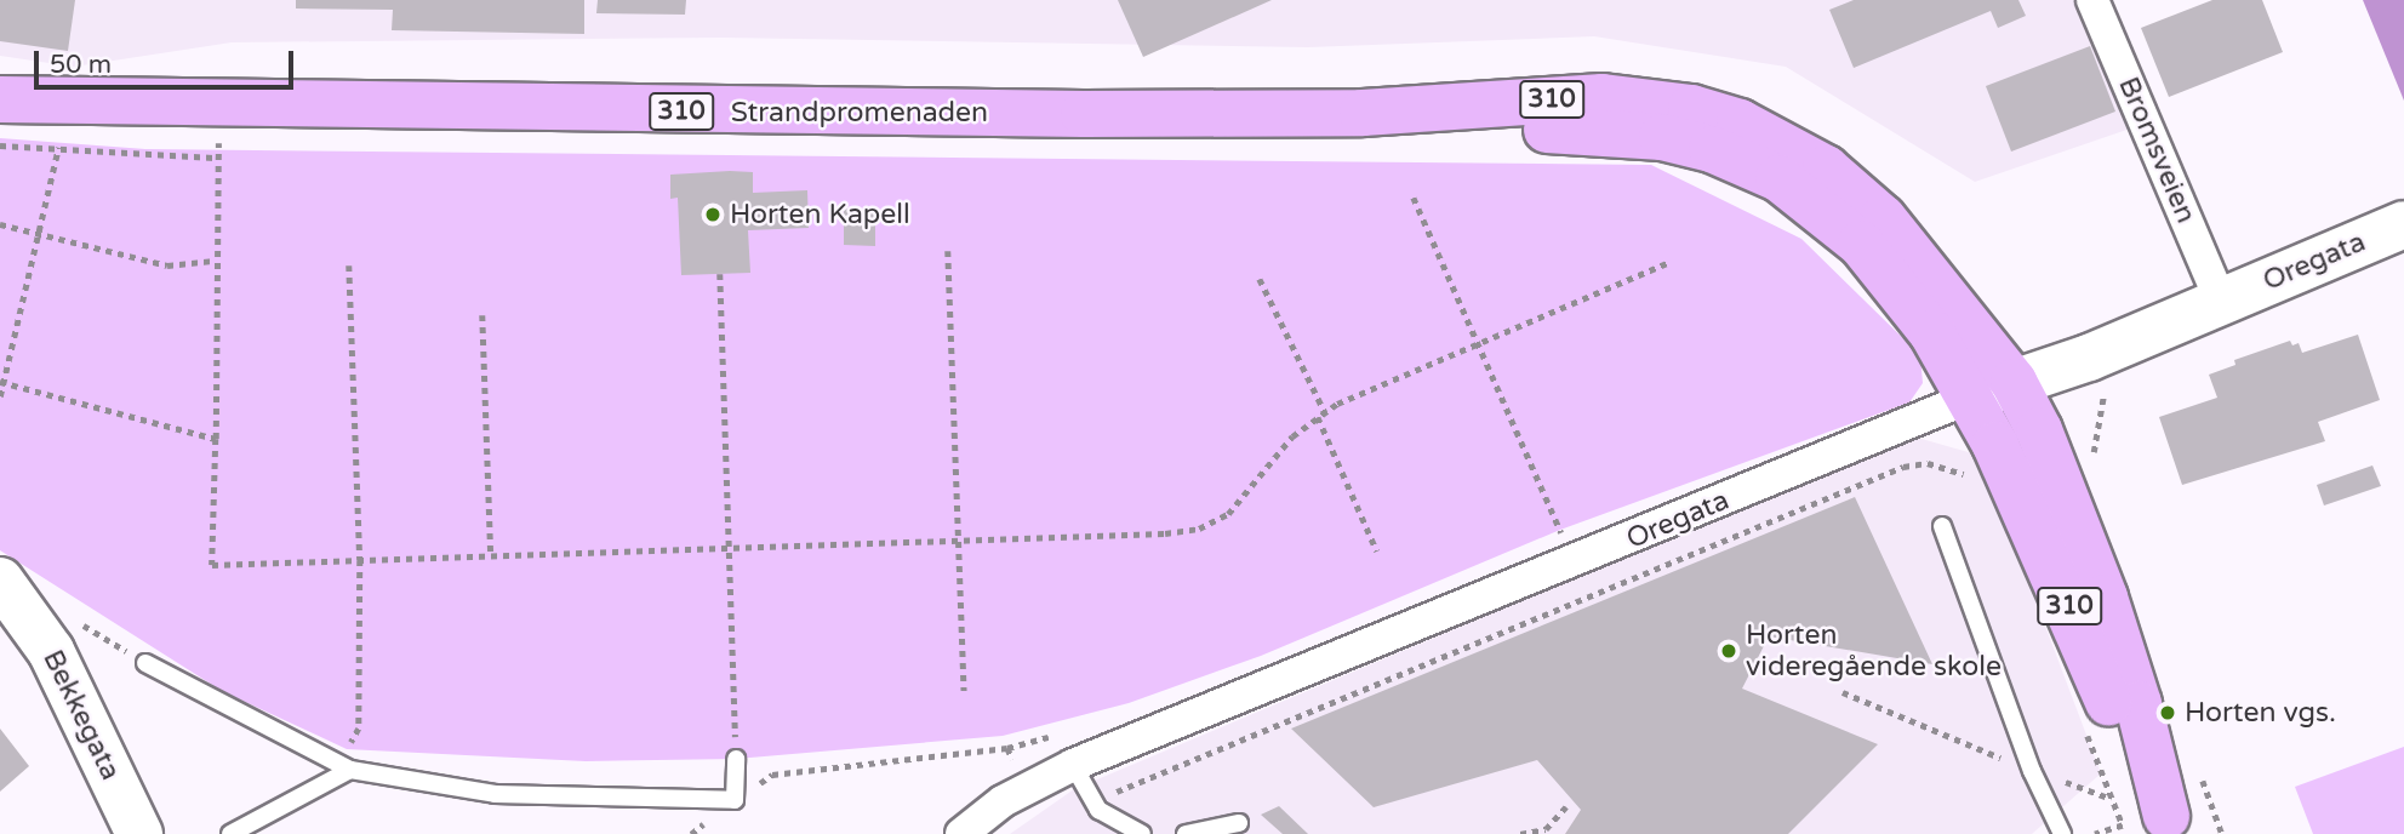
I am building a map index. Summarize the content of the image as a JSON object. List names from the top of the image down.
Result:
{
  "streets": {
    "main road": [
      "310",
      "Strandpromenaden",
      "Oregata",
      "Bekkegata"
    ],
    "street": ["Bromsveien"]
  },
  "crossings": [
    ["Strandpromenaden", "Oregata"],
    ["Bromsveien", "Oregata"]
  ],
  "places": ["Horten Kapell", "Horten videregående skole", "Horten vgs."],
  "scale_bar": "50 m"
}
